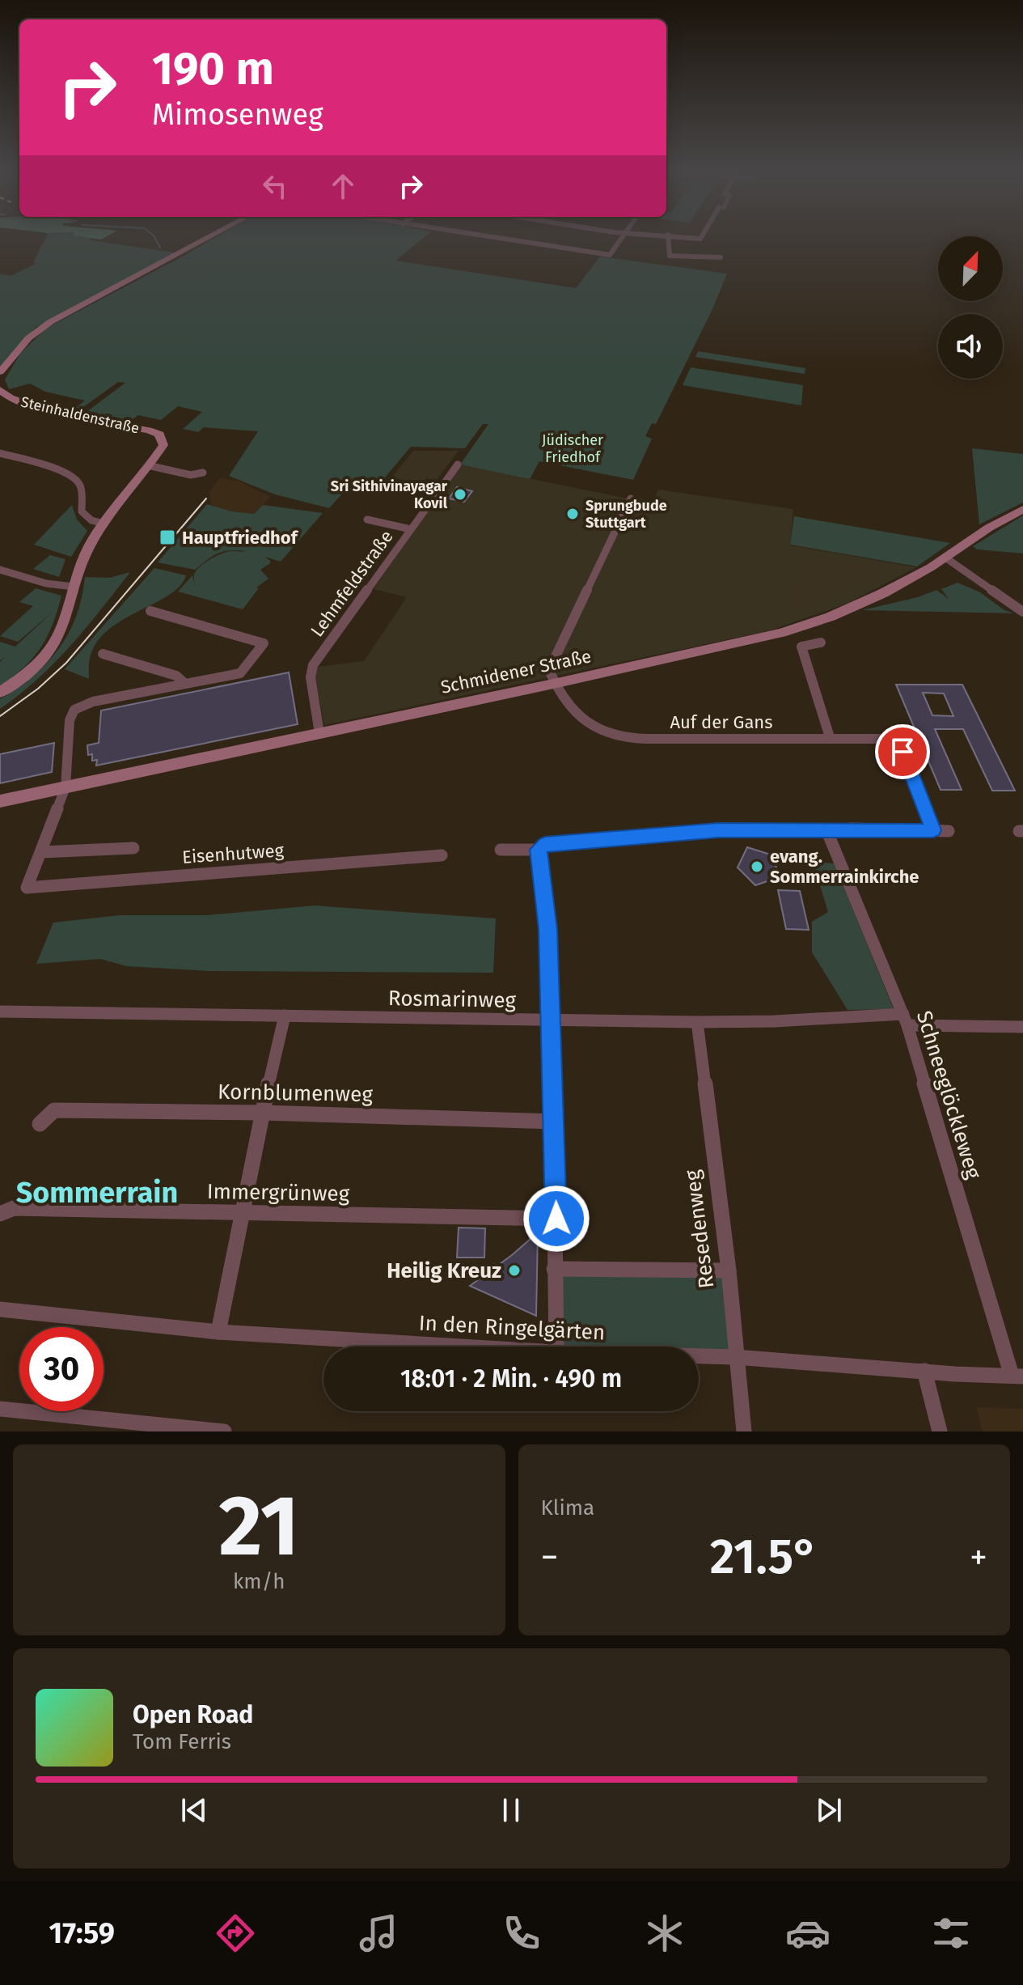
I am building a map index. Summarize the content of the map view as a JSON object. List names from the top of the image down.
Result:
{
  "streets": {
    "street": [
      "Steinhaldenstraße",
      "Lehmfeldstraße",
      "Schmidener Straße",
      "Auf der Gans",
      "Eisenhutweg",
      "Rosmarinweg",
      "Kornblumenweg",
      "Schneeglöckleweg",
      "Immergrünweg",
      "Resedenweg",
      "In den Ringelgärten"
    ]
  },
  "crossings": [
    ["Lehmfeldstraße", "Schmidener Straße"],
    ["Schmidener Straße", "Auf der Gans"],
    ["Rosmarinweg", "Schneeglöckleweg"],
    ["Rosmarinweg", "Resedenweg"],
    ["Schneeglöckleweg", "In den Ringelgärten"],
    ["Resedenweg", "In den Ringelgärten"]
  ],
  "districts": ["Sommerrain"],
  "parks": ["Jüdischer Friedhof"],
  "places": {
    "other": [
      "Sri Sithivinayagar Kovil",
      "Sprungbude Stuttgart",
      "evang. Sommerrainkirche",
      "Heilig Kreuz"
    ],
    "transit": ["Hauptfriedhof"]
  },
  "north": "top right",
  "page": {
    "turn": ["190 m", "Mimosenweg"],
    "limit": "30",
    "trip": "18:01 · 2 Min. · 490 m",
    "tile": [
      ["21", "km/h"],
      "Klima"
    ],
    "heat": ["−", "21.5°", "+"],
    "song": ["Open Road", "Tom Ferris"],
    "tabs": "17:59"
  }
}
